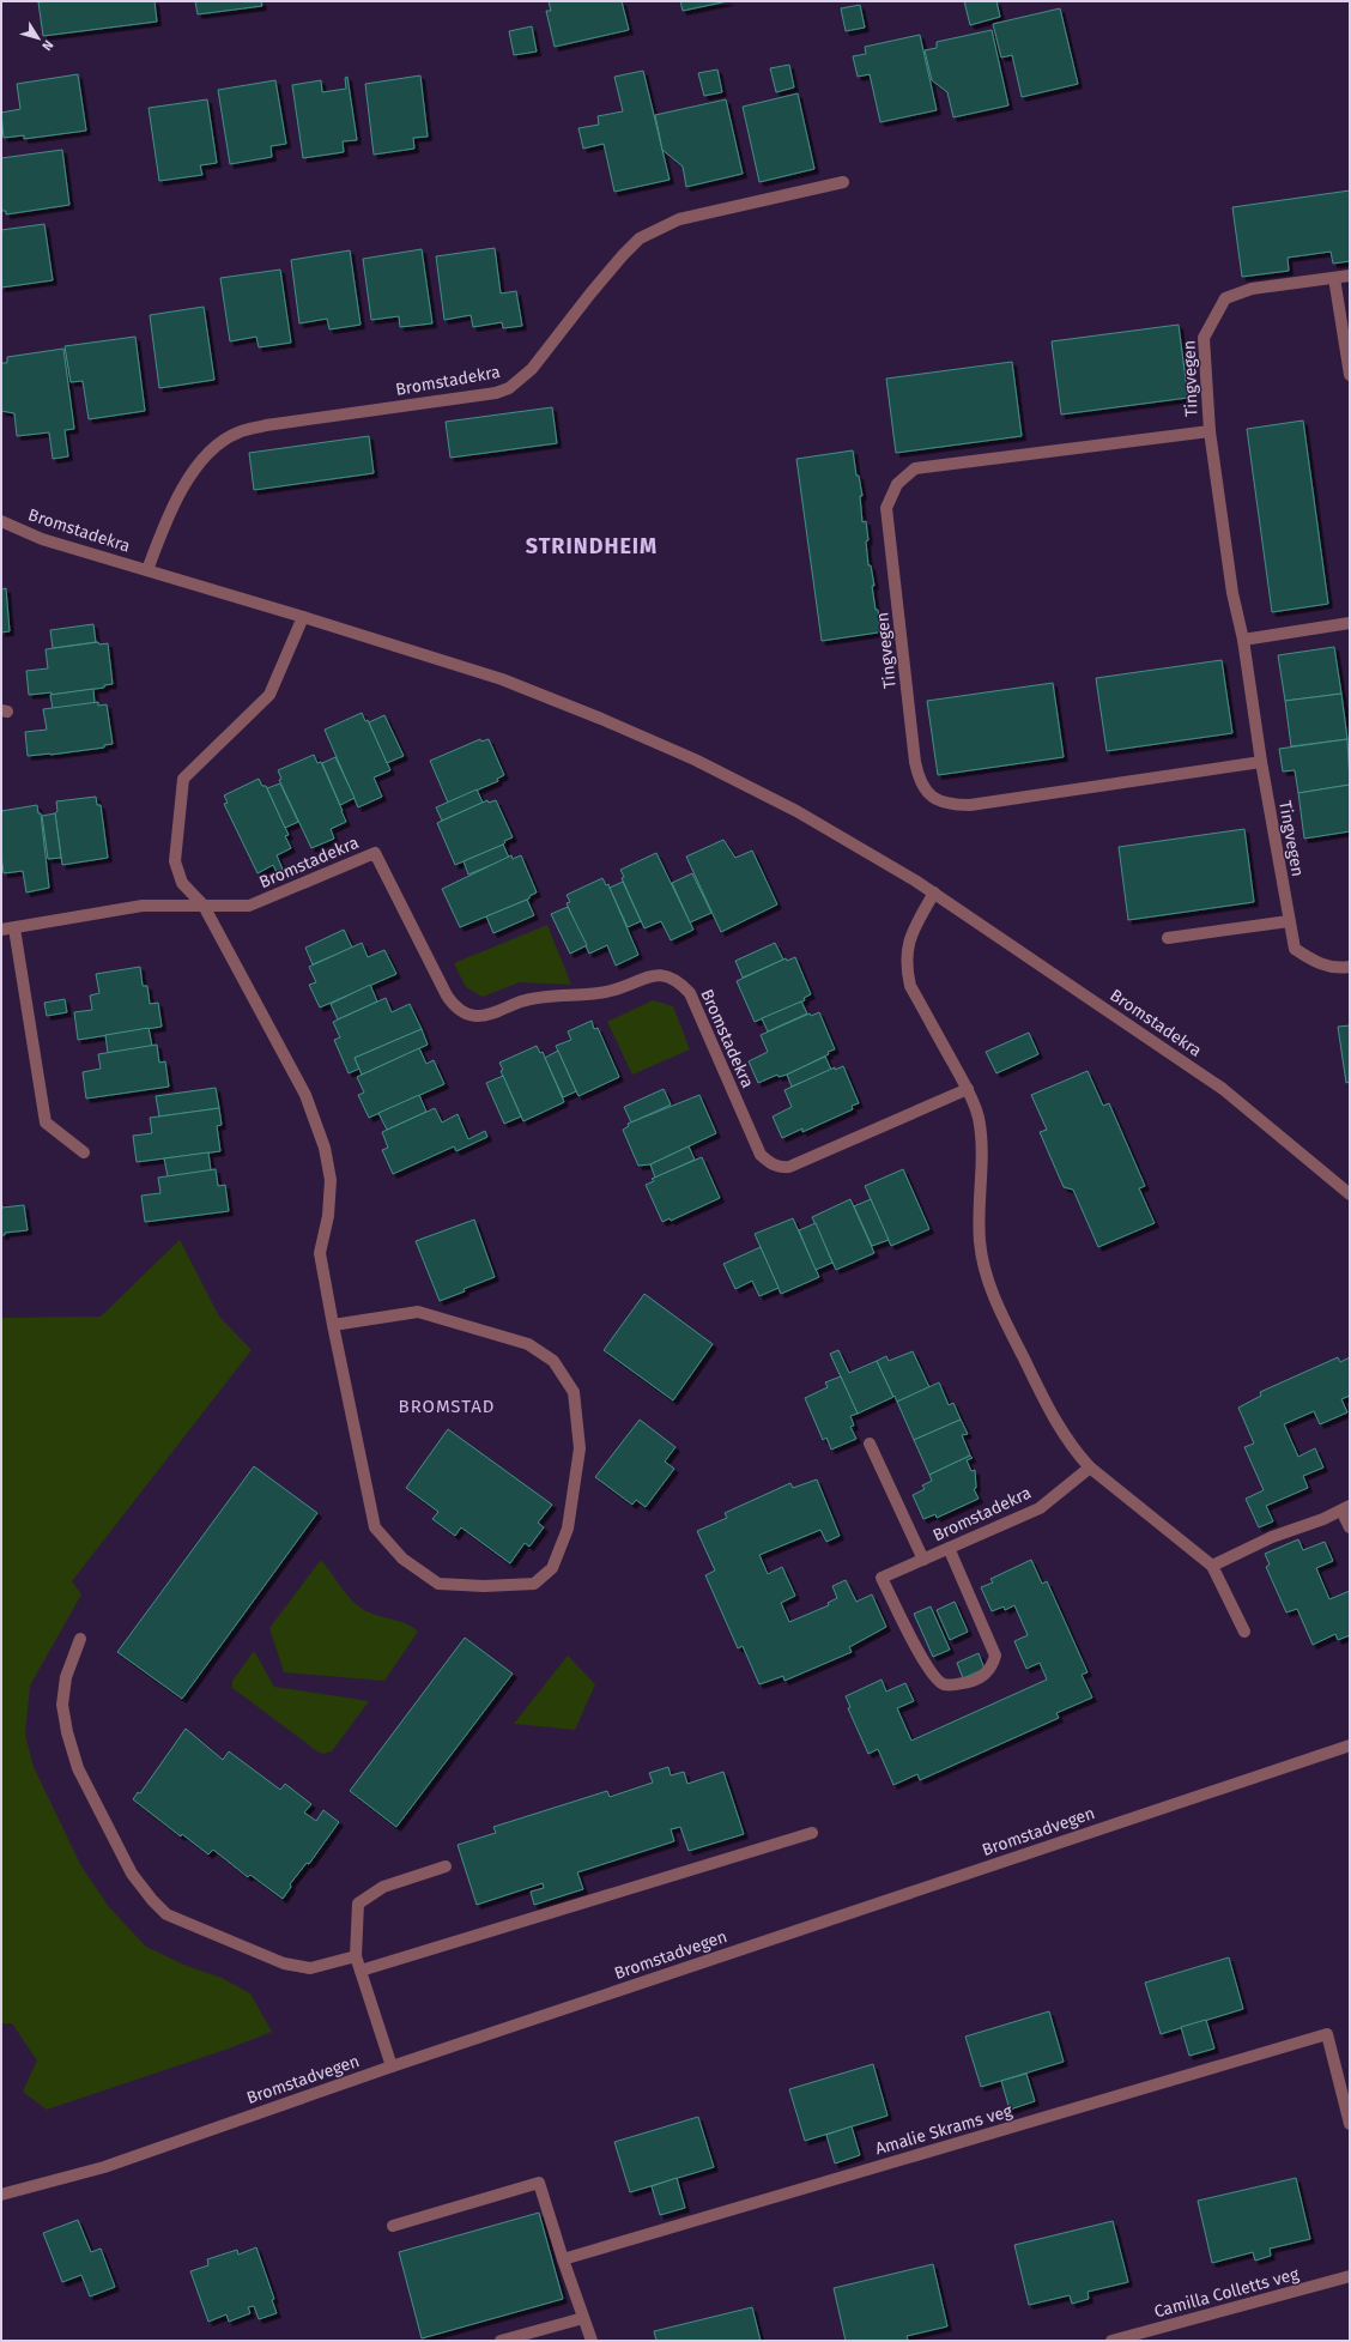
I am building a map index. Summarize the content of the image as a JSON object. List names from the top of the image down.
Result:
{
  "streets": {
    "street": [
      "Tingvegen",
      "Bromstadekra",
      "Bromstadvegen",
      "Amalie Skrams veg",
      "Camilla Colletts veg"
    ]
  },
  "districts": ["STRINDHEIM", "BROMSTAD"],
  "north": "bottom right"
}
